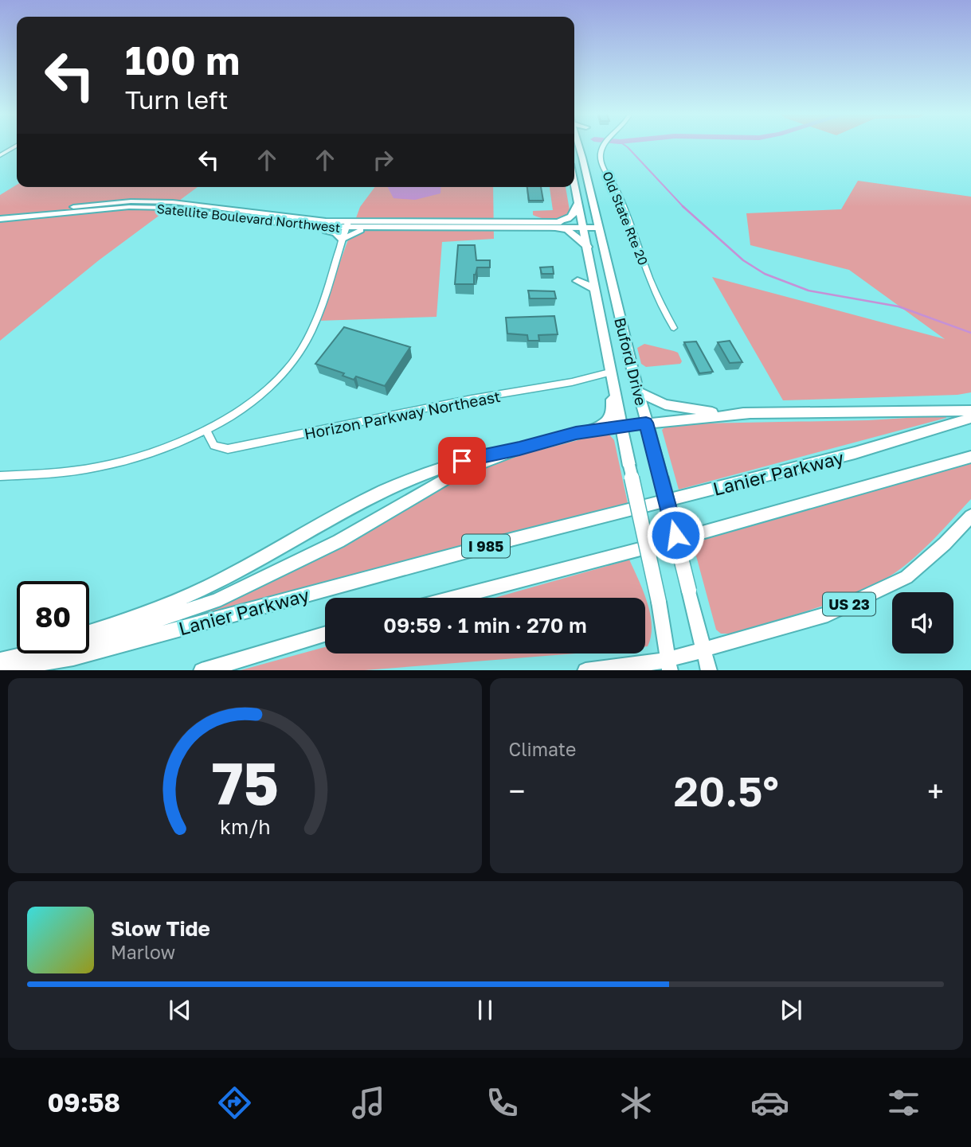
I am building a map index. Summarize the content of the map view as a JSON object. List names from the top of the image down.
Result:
{
  "streets": {
    "highway": [
      "Buford Drive",
      "Lanier Parkway",
      "I 985",
      "US 23"
    ],
    "main road": ["Satellite Boulevard Northwest"],
    "street": ["Old State Rte 20", "Horizon Parkway Northeast"]
  },
  "crossings": [
    ["Satellite Boulevard Northwest", "Buford Drive"],
    ["Buford Drive", "Horizon Parkway Northeast"],
    ["Buford Drive", "US 23"]
  ],
  "page": {
    "turn": ["100 m", "Turn left"],
    "limit": "80",
    "trip": "09:59 · 1 min · 270 m",
    "tile": "Climate",
    "heat": ["−", "20.5°", "+"],
    "song": ["Slow Tide", "Marlow"],
    "tabs": "09:58",
    "gauge": ["75", "km/h"]
  }
}
